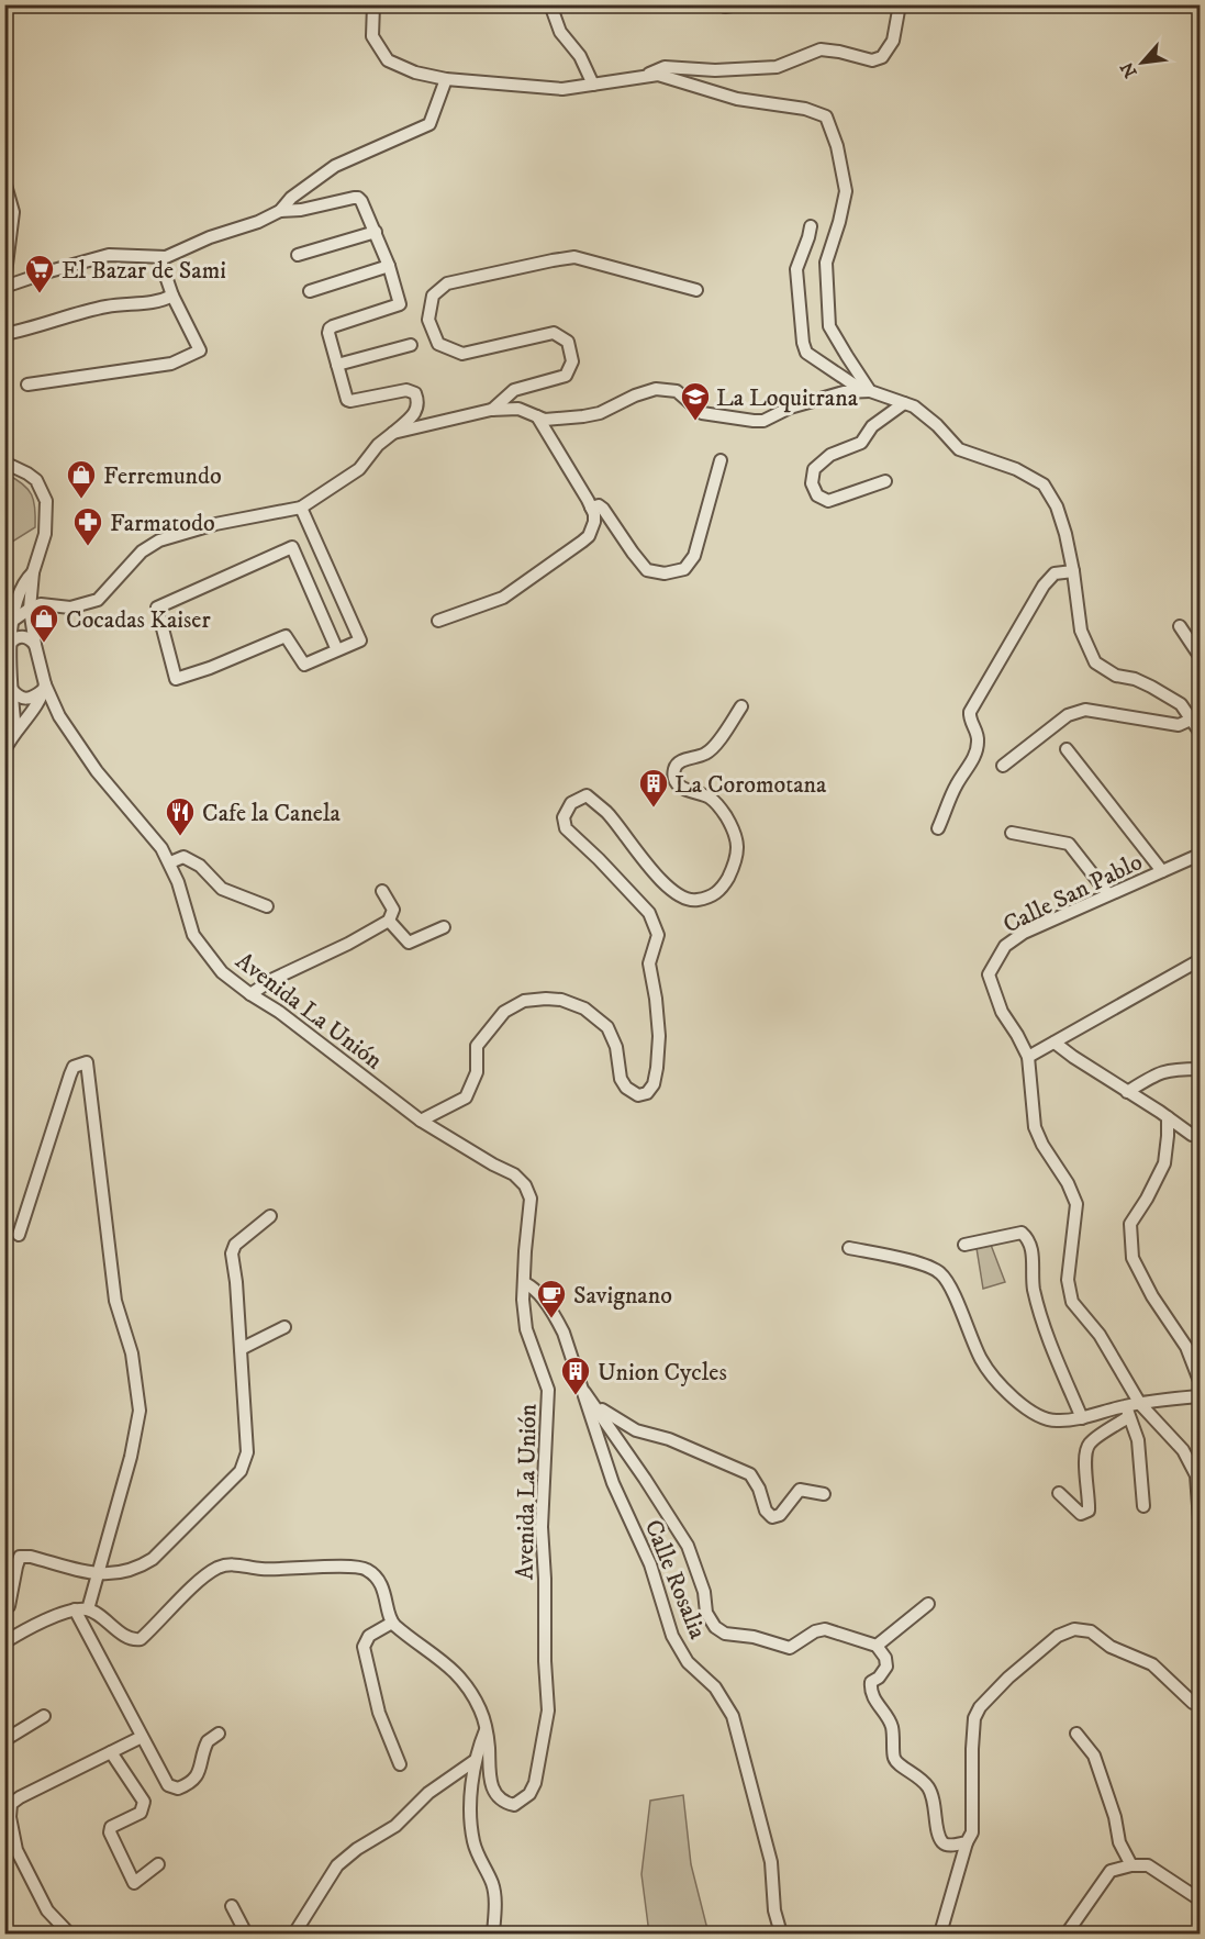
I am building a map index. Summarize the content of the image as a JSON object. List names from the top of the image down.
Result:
{
  "streets": {
    "street": ["Calle San Pablo", "Avenida La Unión", "Calle Rosalia"]
  },
  "crossings": [
    ["Avenida La Unión", "Calle Rosalia"]
  ],
  "places": {
    "supermarket": ["El Bazar de Sami"],
    "school or university": ["La Loquitrana"],
    "shop": ["Ferremundo", "Cocadas Kaiser"],
    "pharmacy": ["Farmatodo"],
    "building": ["La Coromotana", "Union Cycles"],
    "restaurant": ["Cafe la Canela"],
    "cafe": ["Savignano"]
  },
  "north": "bottom left"
}
